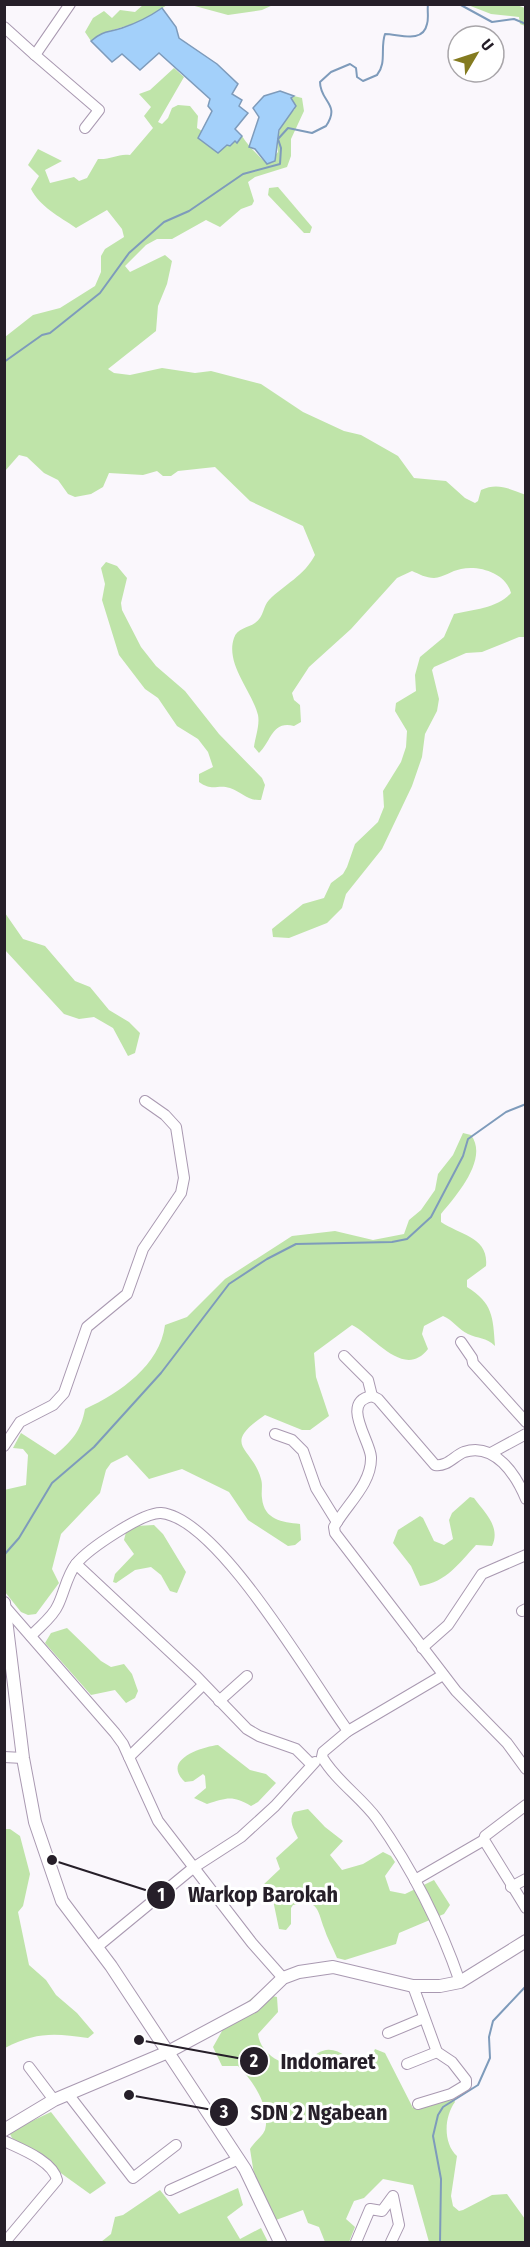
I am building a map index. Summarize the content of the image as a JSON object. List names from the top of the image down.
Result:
{
  "places": ["Warkop Barokah", "Indomaret", "SDN 2 Ngabean"],
  "north": "top right"
}
